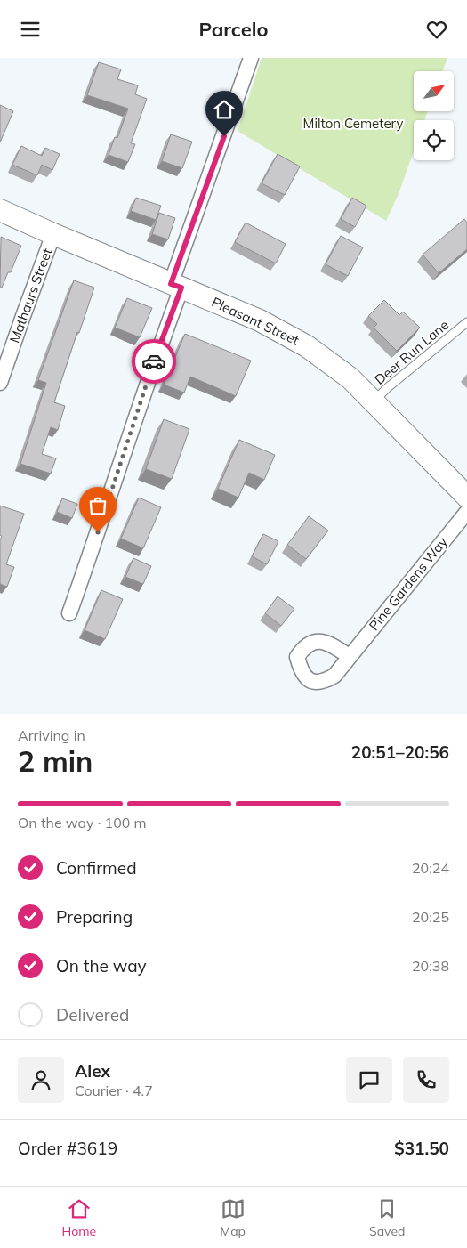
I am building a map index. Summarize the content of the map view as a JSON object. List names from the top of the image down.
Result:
{
  "streets": {
    "street": ["Mathaurs Street", "Pleasant Street", "Pine Gardens Way"],
    "lane": ["Deer Run Lane"]
  },
  "crossings": [
    ["Mathaurs Street", "Pleasant Street"],
    ["Pleasant Street", "Deer Run Lane"]
  ],
  "parks": ["Milton Cemetery"],
  "north": "top right",
  "page": {
    "header": "Parcelo",
    "heading": ["2 min", "Arriving in", "20:51–20:56"],
    "panel": [
      "Alex",
      "Courier · 4.7",
      "Order #3619",
      "$31.50"
    ],
    "bar": "On the way · 100 m",
    "list": [
      ["Confirmed", "20:24"],
      ["Preparing", "20:25"],
      ["On the way", "20:38"],
      "Delivered"
    ],
    "tabs": ["Home", "Map", "Saved"]
  }
}
